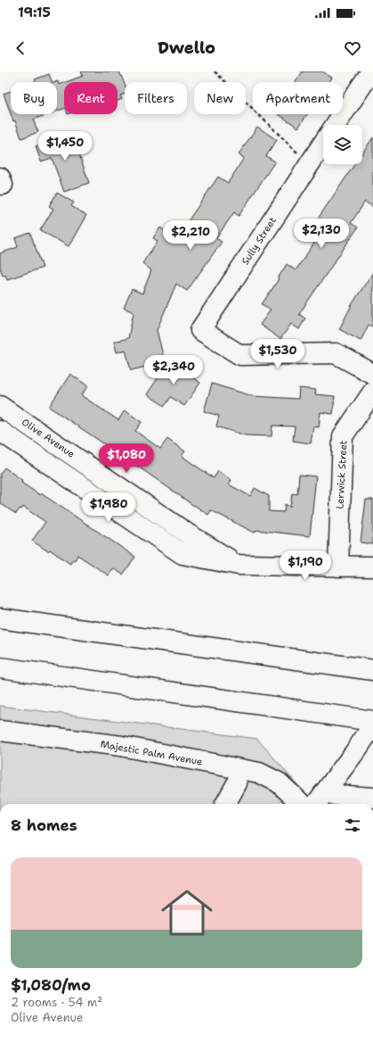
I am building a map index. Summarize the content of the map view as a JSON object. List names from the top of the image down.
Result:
{
  "streets": {
    "main road": [
      "Sully Street",
      "Olive Avenue",
      "Lerwick Street",
      "Majestic Palm Avenue"
    ]
  },
  "page": {
    "status": "19:15",
    "header": "Dwello",
    "chip": [
      "Buy",
      "Rent",
      "Filters",
      "New",
      "Apartment"
    ],
    "price": [
      "$1,450",
      "$2,130",
      "$2,210",
      "$1,530",
      "$2,340",
      "$1,080",
      "$1,980",
      "$1,190"
    ],
    "heading": "8 homes",
    "list": [
      {
        "name": "$1,080/mo",
        "note": "2 rooms · 54 m² · Olive Avenue"
      }
    ]
  }
}
